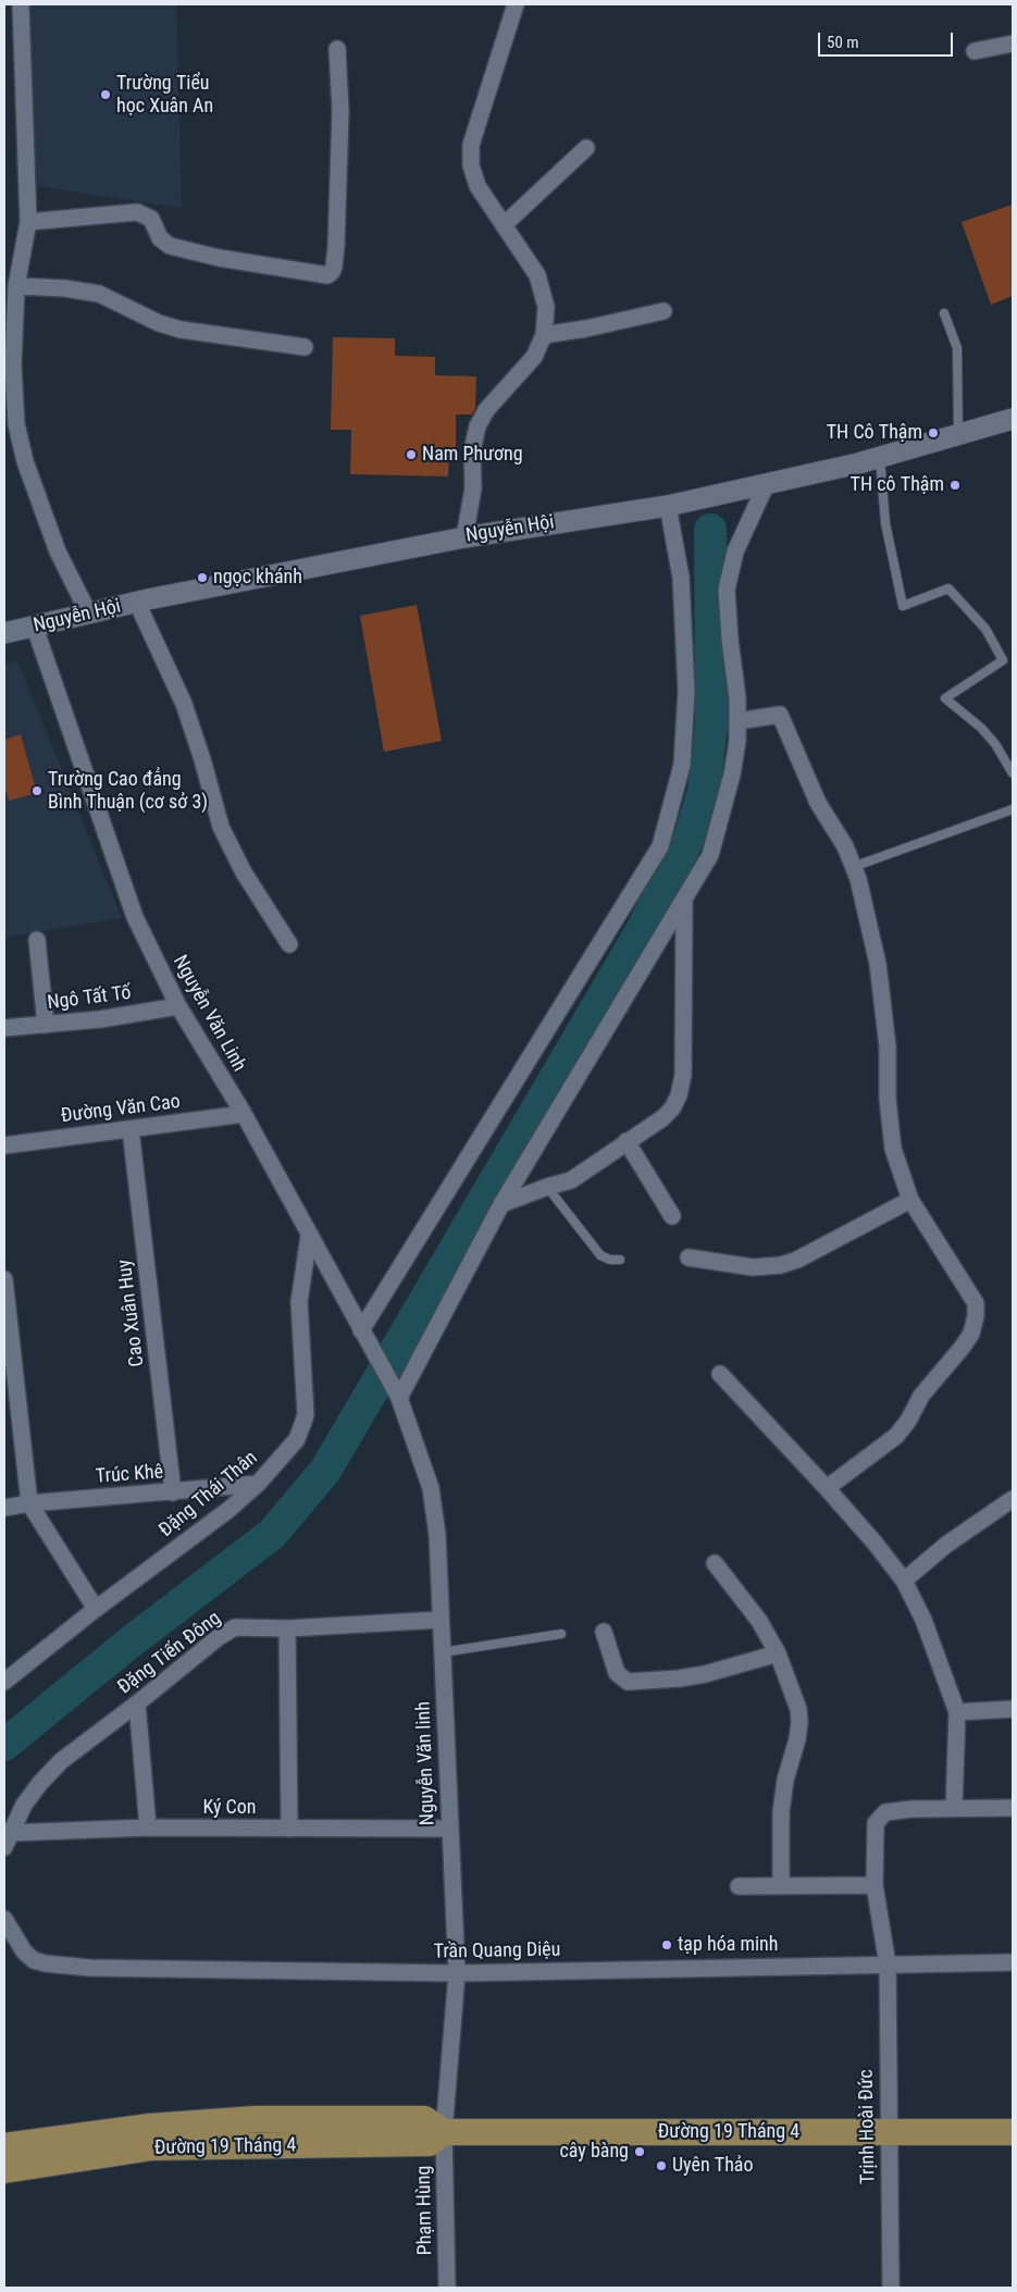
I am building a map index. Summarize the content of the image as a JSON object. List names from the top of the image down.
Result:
{
  "streets": {
    "main road": ["Đường 19 Tháng 4"],
    "street": [
      "Nguyễn Hội",
      "Ngô Tất Tố",
      "Nguyễn Văn Linh",
      "Đường Văn Cao",
      "Cao Xuân Huy",
      "Trúc Khê",
      "Đặng Thái Thân",
      "Đặng Tiến Đông",
      "Nguyễn Văn linh",
      "Ký Con",
      "Trần Quang Diệu",
      "Trịnh Hoài Đức",
      "Phạm Hùng"
    ]
  },
  "crossings": [
    ["Nguyễn Hội", "Nguyễn Văn Linh"],
    ["Ngô Tất Tố", "Nguyễn Văn Linh"],
    ["Nguyễn Văn Linh", "Đường Văn Cao"],
    ["Nguyễn Văn Linh", "Đặng Thái Thân"],
    ["Nguyễn Văn Linh", "Nguyễn Văn linh"],
    ["Đường Văn Cao", "Cao Xuân Huy"],
    ["Cao Xuân Huy", "Trúc Khê"],
    ["Trúc Khê", "Đặng Thái Thân"],
    ["Đặng Tiến Đông", "Nguyễn Văn linh"],
    ["Đặng Tiến Đông", "Ký Con"],
    ["Nguyễn Văn linh", "Ký Con"],
    ["Nguyễn Văn linh", "Trần Quang Diệu"],
    ["Nguyễn Văn linh", "Đường 19 Tháng 4"],
    ["Nguyễn Văn linh", "Phạm Hùng"],
    ["Trần Quang Diệu", "Trịnh Hoài Đức"],
    ["Trịnh Hoài Đức", "Đường 19 Tháng 4"],
    ["Đường 19 Tháng 4", "Phạm Hùng"]
  ],
  "places": [
    "Trường Tiểu học Xuân An",
    "TH Cô Thậm",
    "Nam Phương",
    "TH cô Thậm",
    "ngọc khánh",
    "Trường Cao đẳng Bình Thuận (cơ sở 3)",
    "tạp hóa minh",
    "cây bàng",
    "Uyên Thảo"
  ],
  "scale_bar": "50 m"
}
